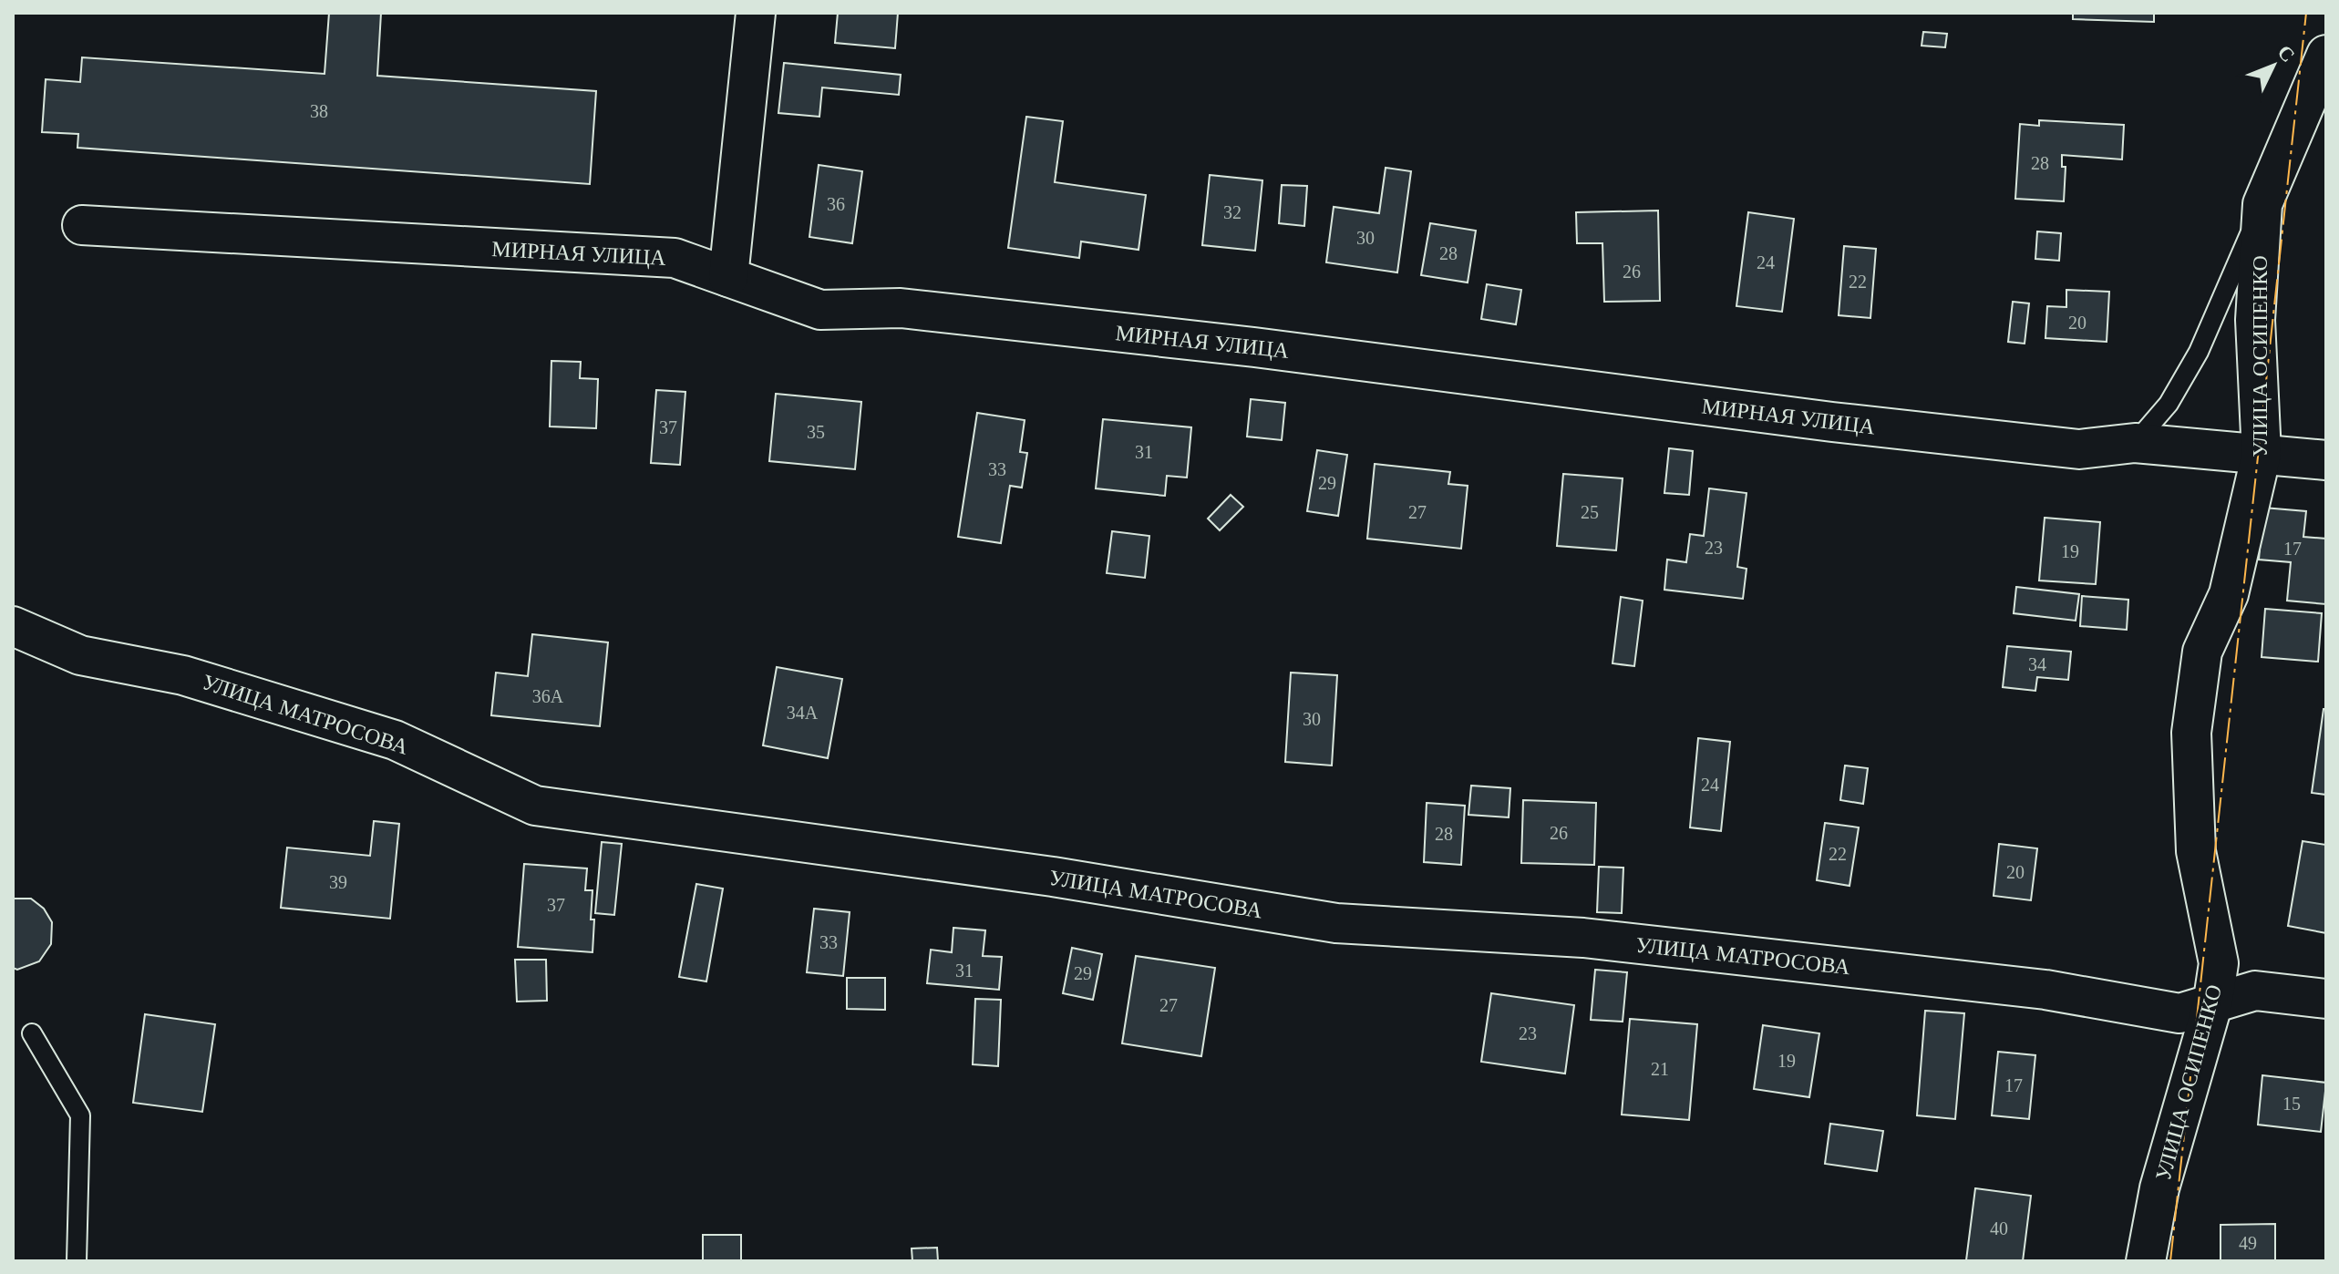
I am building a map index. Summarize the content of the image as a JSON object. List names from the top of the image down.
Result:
{
  "streets": {
    "street": ["МИРНАЯ УЛИЦА", "УЛИЦА ОСИПЕНКО", "УЛИЦА МАТРОСОВА"]
  },
  "crossings": [
    ["МИРНАЯ УЛИЦА", "УЛИЦА ОСИПЕНКО"],
    ["УЛИЦА ОСИПЕНКО", "УЛИЦА МАТРОСОВА"]
  ],
  "house_numbers": [
    "38",
    "28",
    "36",
    "32",
    "30",
    "28",
    "24",
    "26",
    "22",
    "20",
    "37",
    "35",
    "31",
    "33",
    "29",
    "27",
    "25",
    "23",
    "17",
    "19",
    "34",
    "36А",
    "34А",
    "30",
    "24",
    "26",
    "28",
    "22",
    "20",
    "39",
    "37",
    "33",
    "31",
    "29",
    "27",
    "23",
    "19",
    "21",
    "17",
    "15",
    "40",
    "49"
  ],
  "north": "top right"
}
